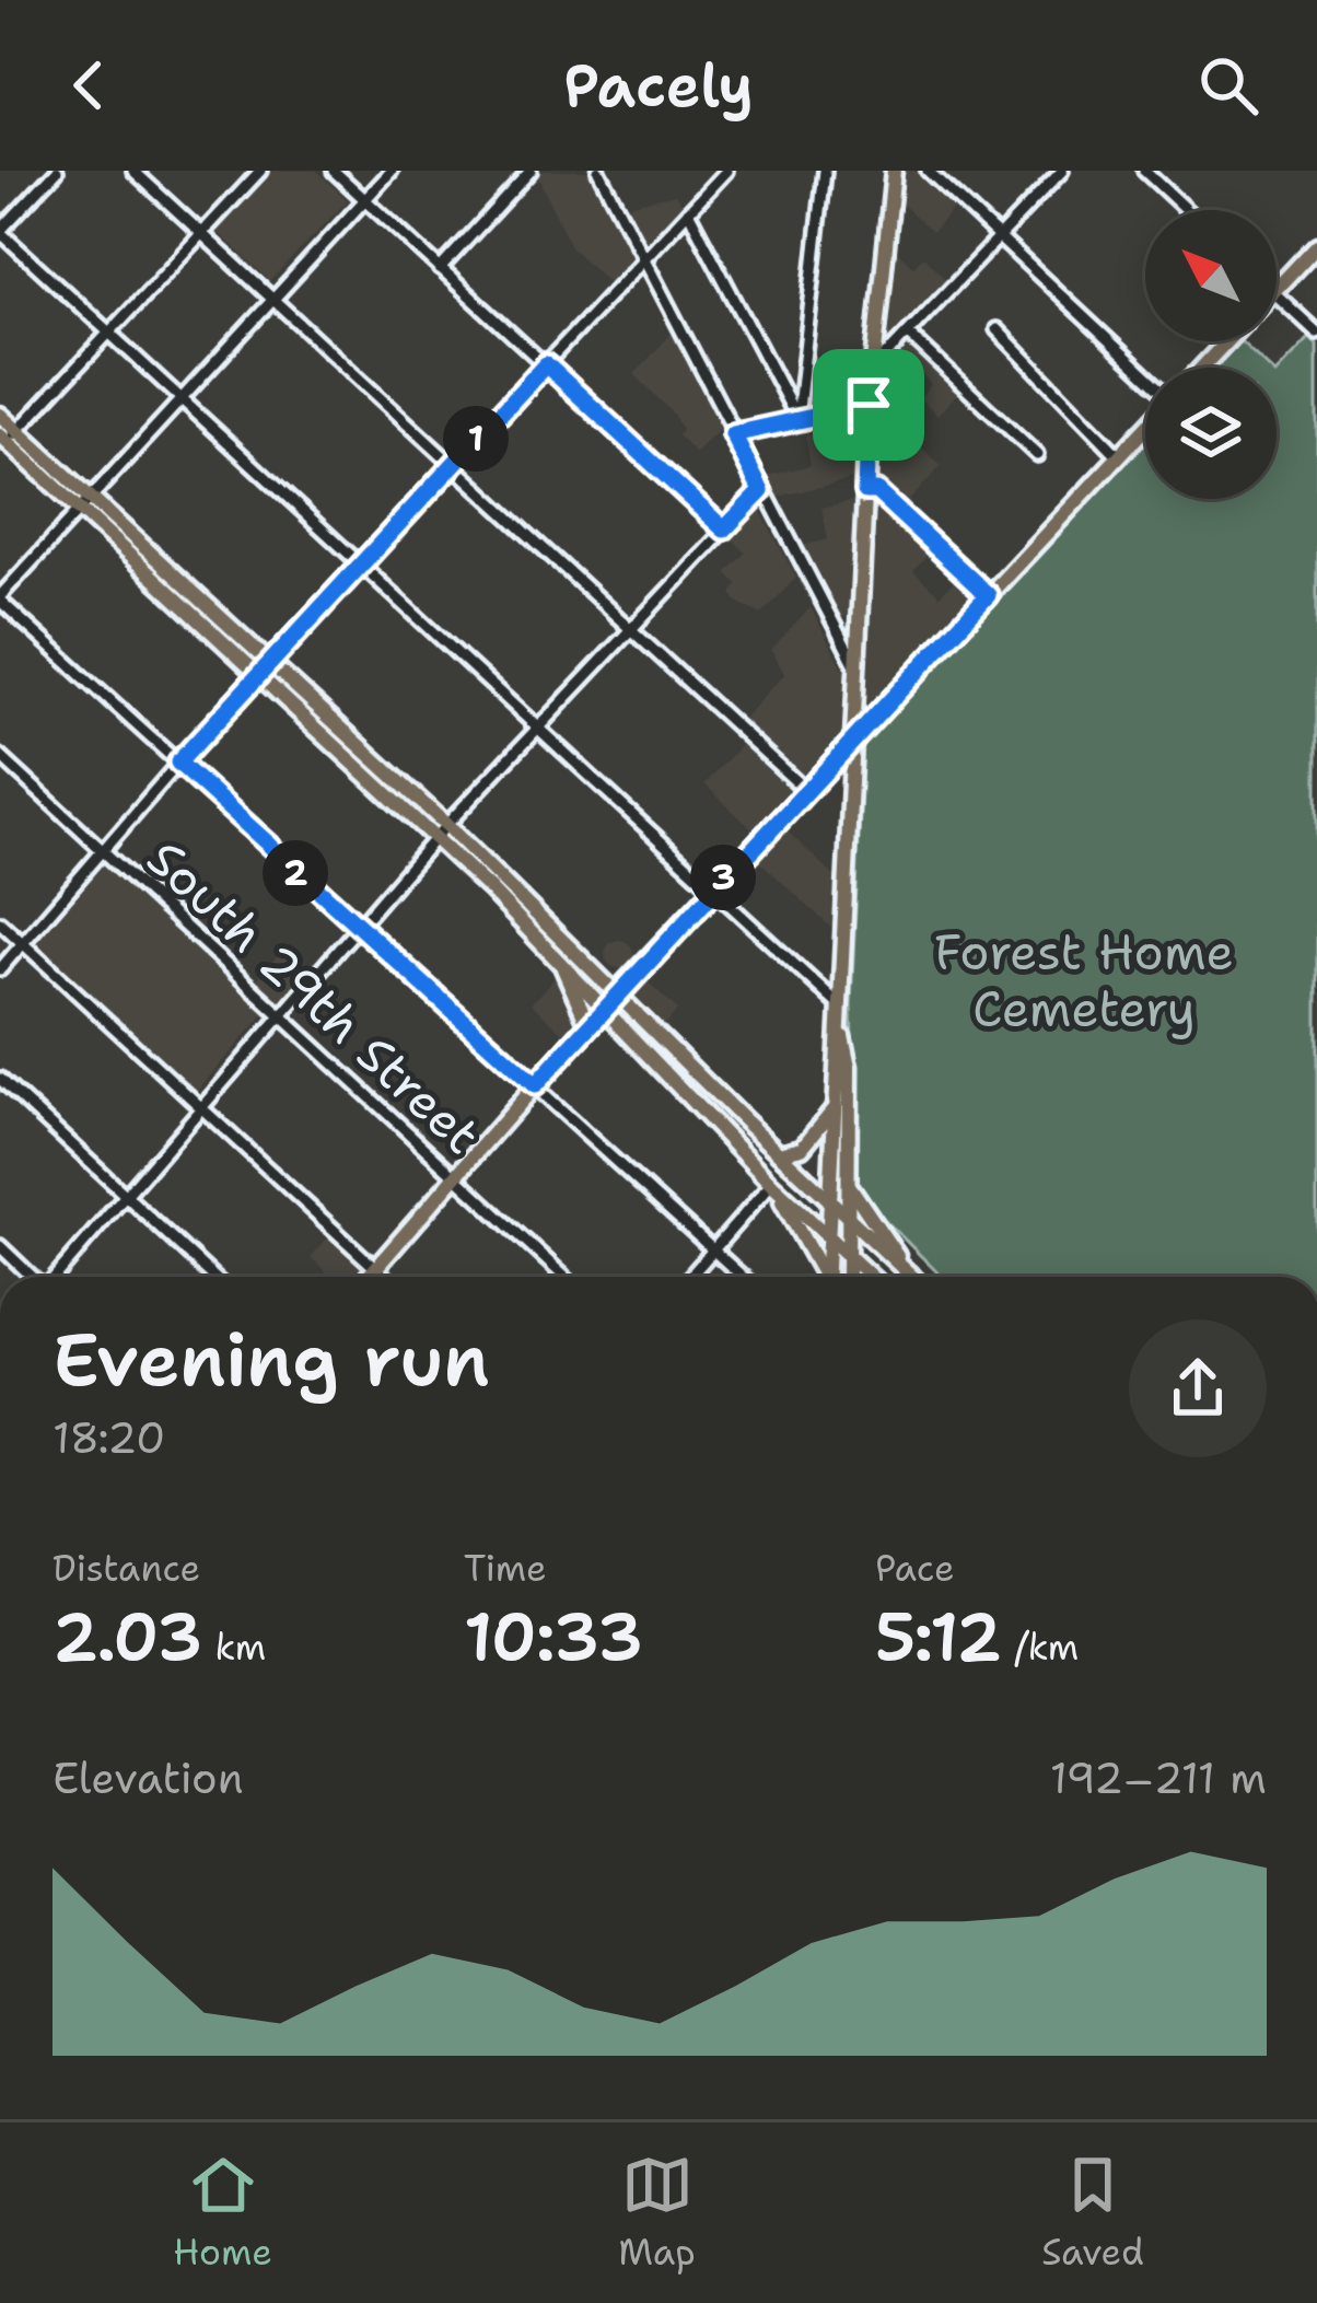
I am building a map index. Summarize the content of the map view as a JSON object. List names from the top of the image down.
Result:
{
  "streets": {
    "street": ["South 29th Street"]
  },
  "parks": ["Forest Home Cemetery"],
  "north": "top left",
  "page": {
    "header": "Pacely",
    "pins": ["1", "2", "3"],
    "heading": ["Evening run", "18:20"],
    "stats": [
      ["Distance", "2.03 km"],
      ["Time", "10:33"],
      ["Pace", "5:12 /km"]
    ],
    "chart": ["Elevation", "192–211 m"],
    "tabs": ["Home", "Map", "Saved"]
  }
}
